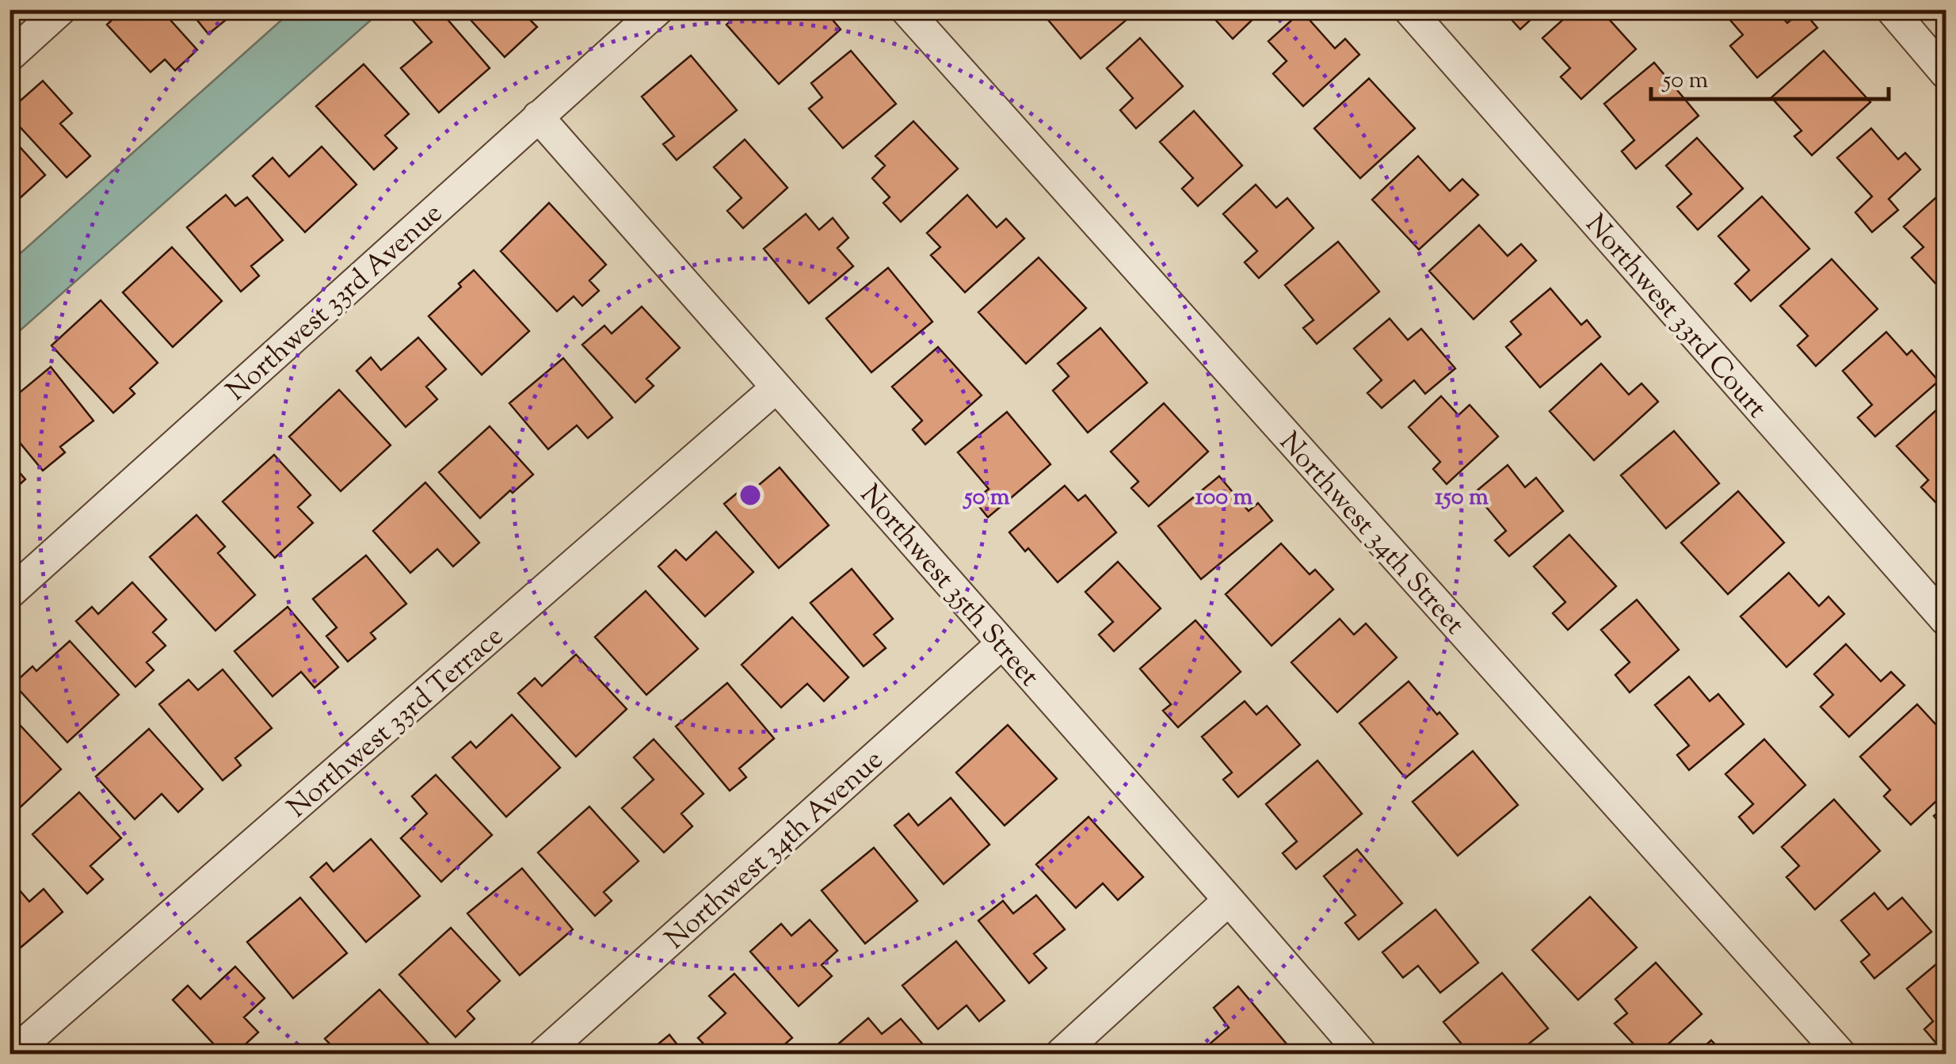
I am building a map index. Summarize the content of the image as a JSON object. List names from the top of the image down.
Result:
{
  "streets": {
    "street": [
      "Northwest 33rd Avenue",
      "Northwest 33rd Court",
      "Northwest 34th Street",
      "Northwest 35th Street",
      "Northwest 33rd Terrace",
      "Northwest 34th Avenue"
    ]
  },
  "crossings": [
    ["Northwest 33rd Avenue", "Northwest 35th Street"],
    ["Northwest 35th Street", "Northwest 33rd Terrace"],
    ["Northwest 35th Street", "Northwest 34th Avenue"]
  ],
  "scale_bar": "50 m",
  "rings": ["50 m", "100 m", "150 m"]
}
